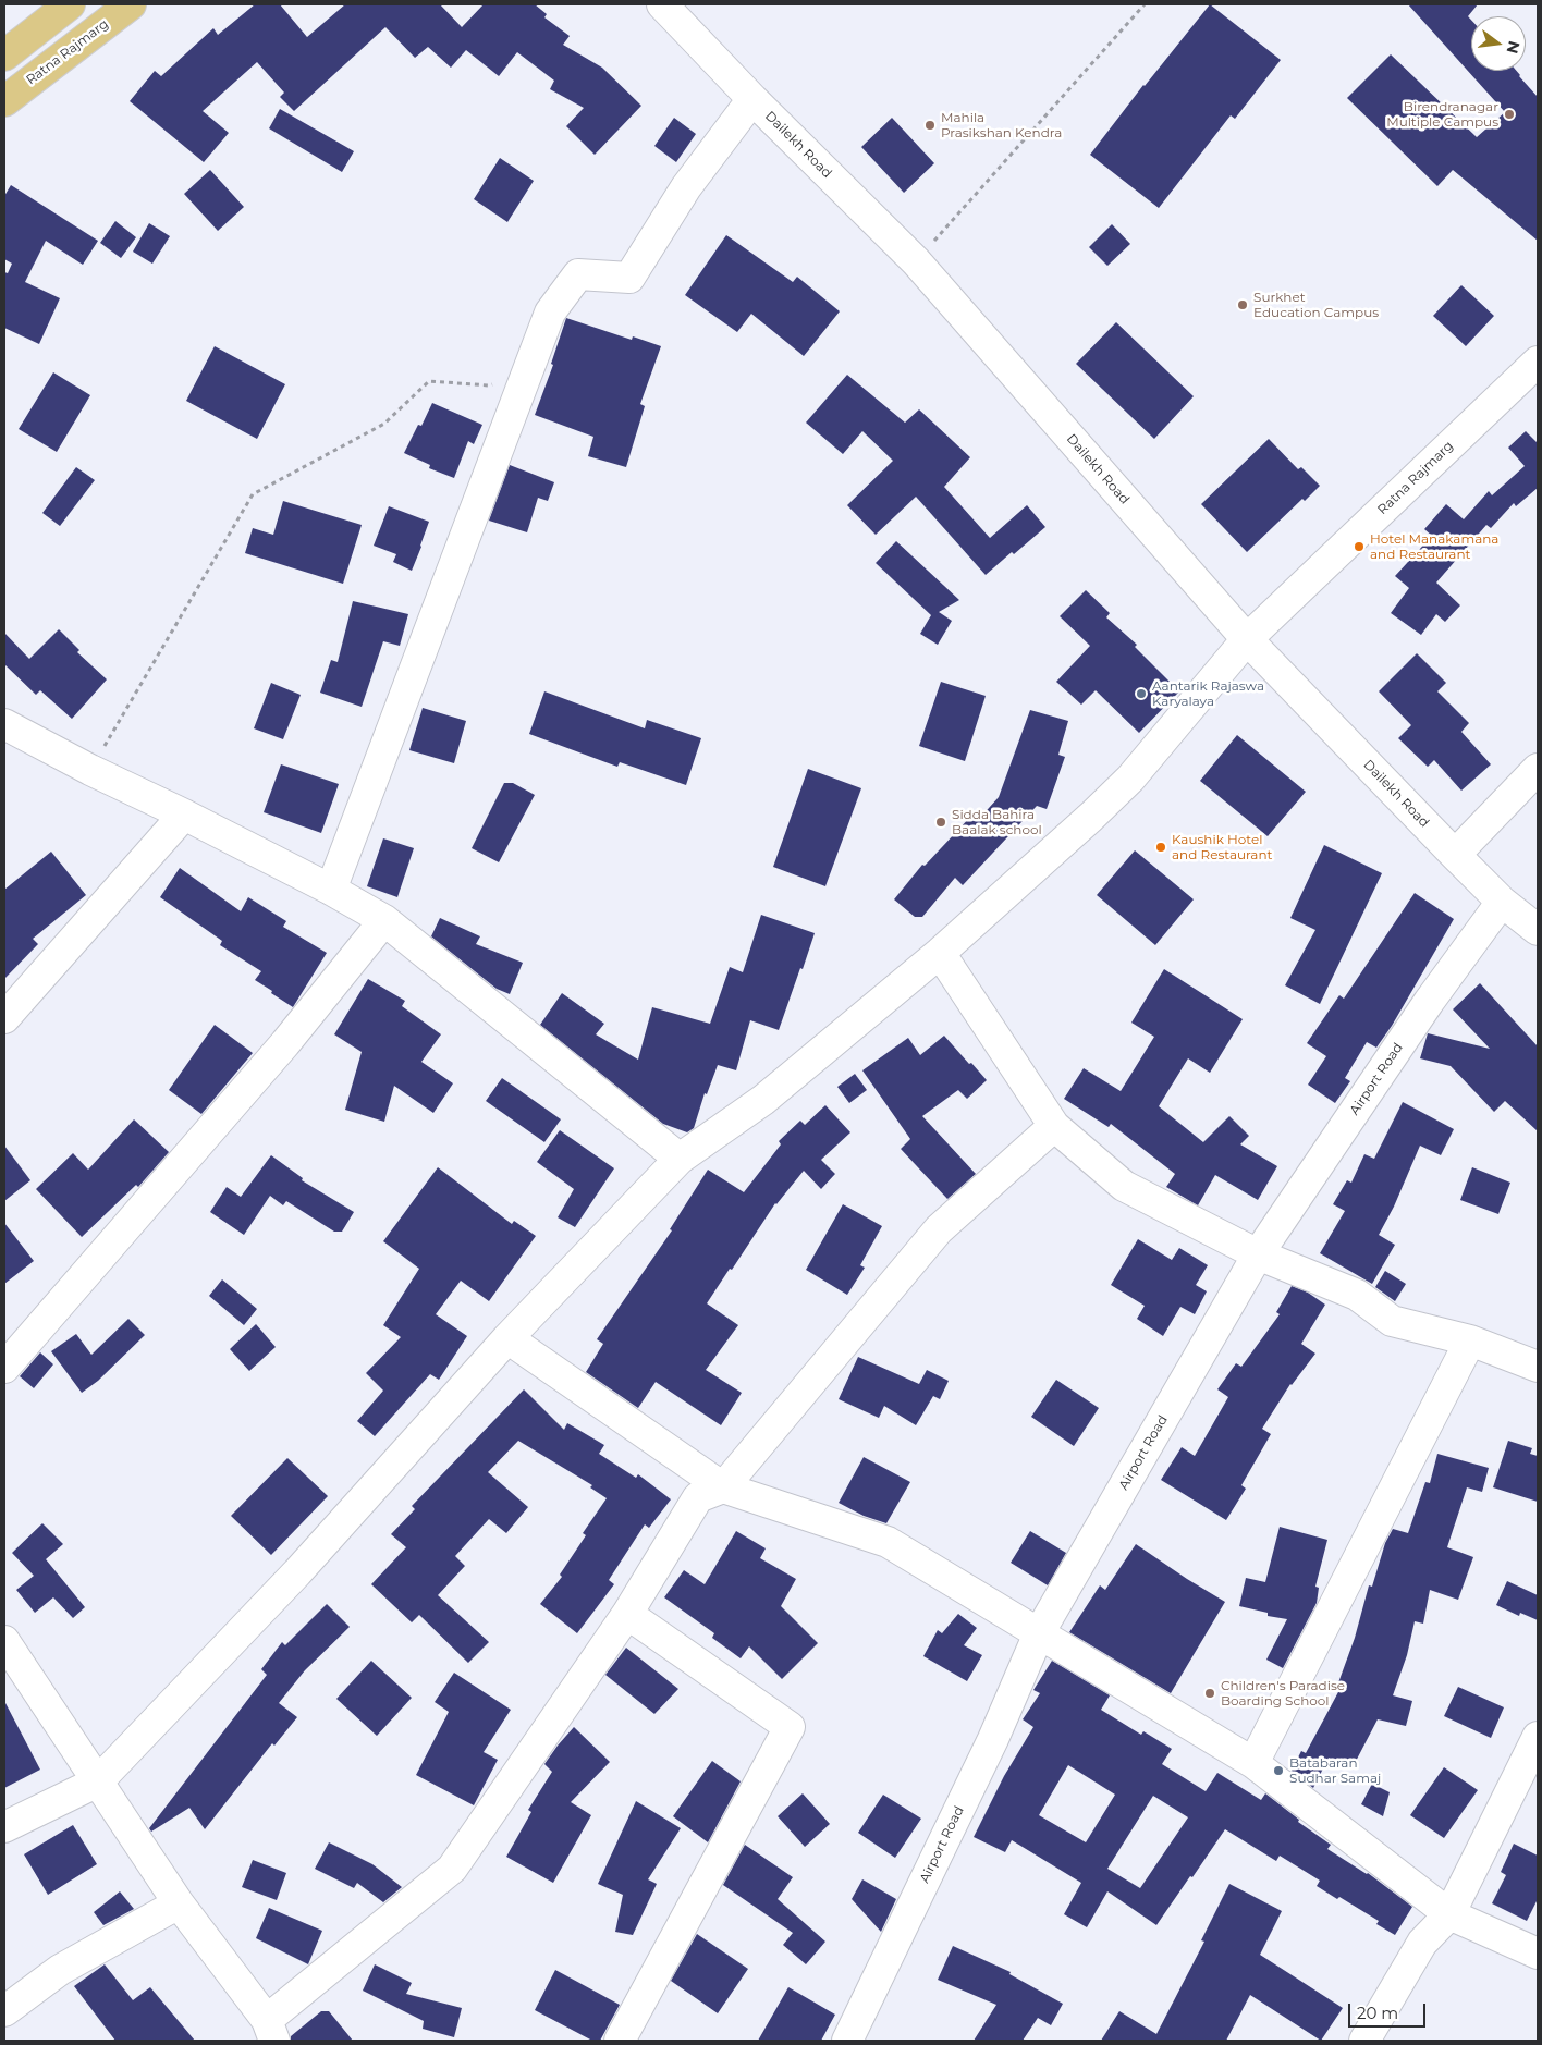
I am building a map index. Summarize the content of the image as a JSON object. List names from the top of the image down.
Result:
{
  "streets": {
    "main road": ["Ratna Rajmarg"],
    "street": ["Dailekh Road", "Airport Road"]
  },
  "crossings": [
    ["Ratna Rajmarg", "Dailekh Road"],
    ["Dailekh Road", "Airport Road"]
  ],
  "places": [
    "Birendranagar Multiple Campus",
    "Mahila Prasikshan Kendra",
    "Surkhet Education Campus",
    "Hotel Manakamana and Restaurant",
    "Aantarik Rajaswa Karyalaya",
    "Sidda Bahira Baalak school",
    "Kaushik Hotel and Restaurant",
    "Children's Paradise Boarding School",
    "Batabaran Sudhar Samaj"
  ],
  "scale_bar": "20 m",
  "north": "right"
}
